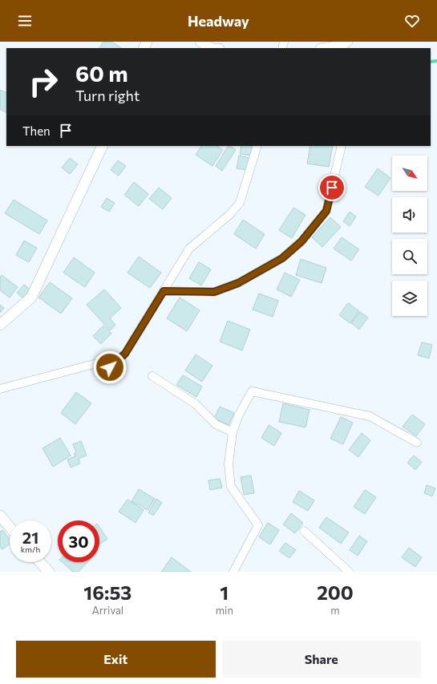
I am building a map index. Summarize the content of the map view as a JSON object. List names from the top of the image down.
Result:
{
  "north": "bottom right",
  "page": {
    "header": "Headway",
    "turn": ["60 m", "Turn right"],
    "then": "Then",
    "speed": "21 km/h",
    "limit": "30",
    "eta": [
      "16:53",
      "Arrival",
      "1",
      "min",
      "200",
      "m"
    ],
    "buttons": ["Exit", "Share"]
  }
}
